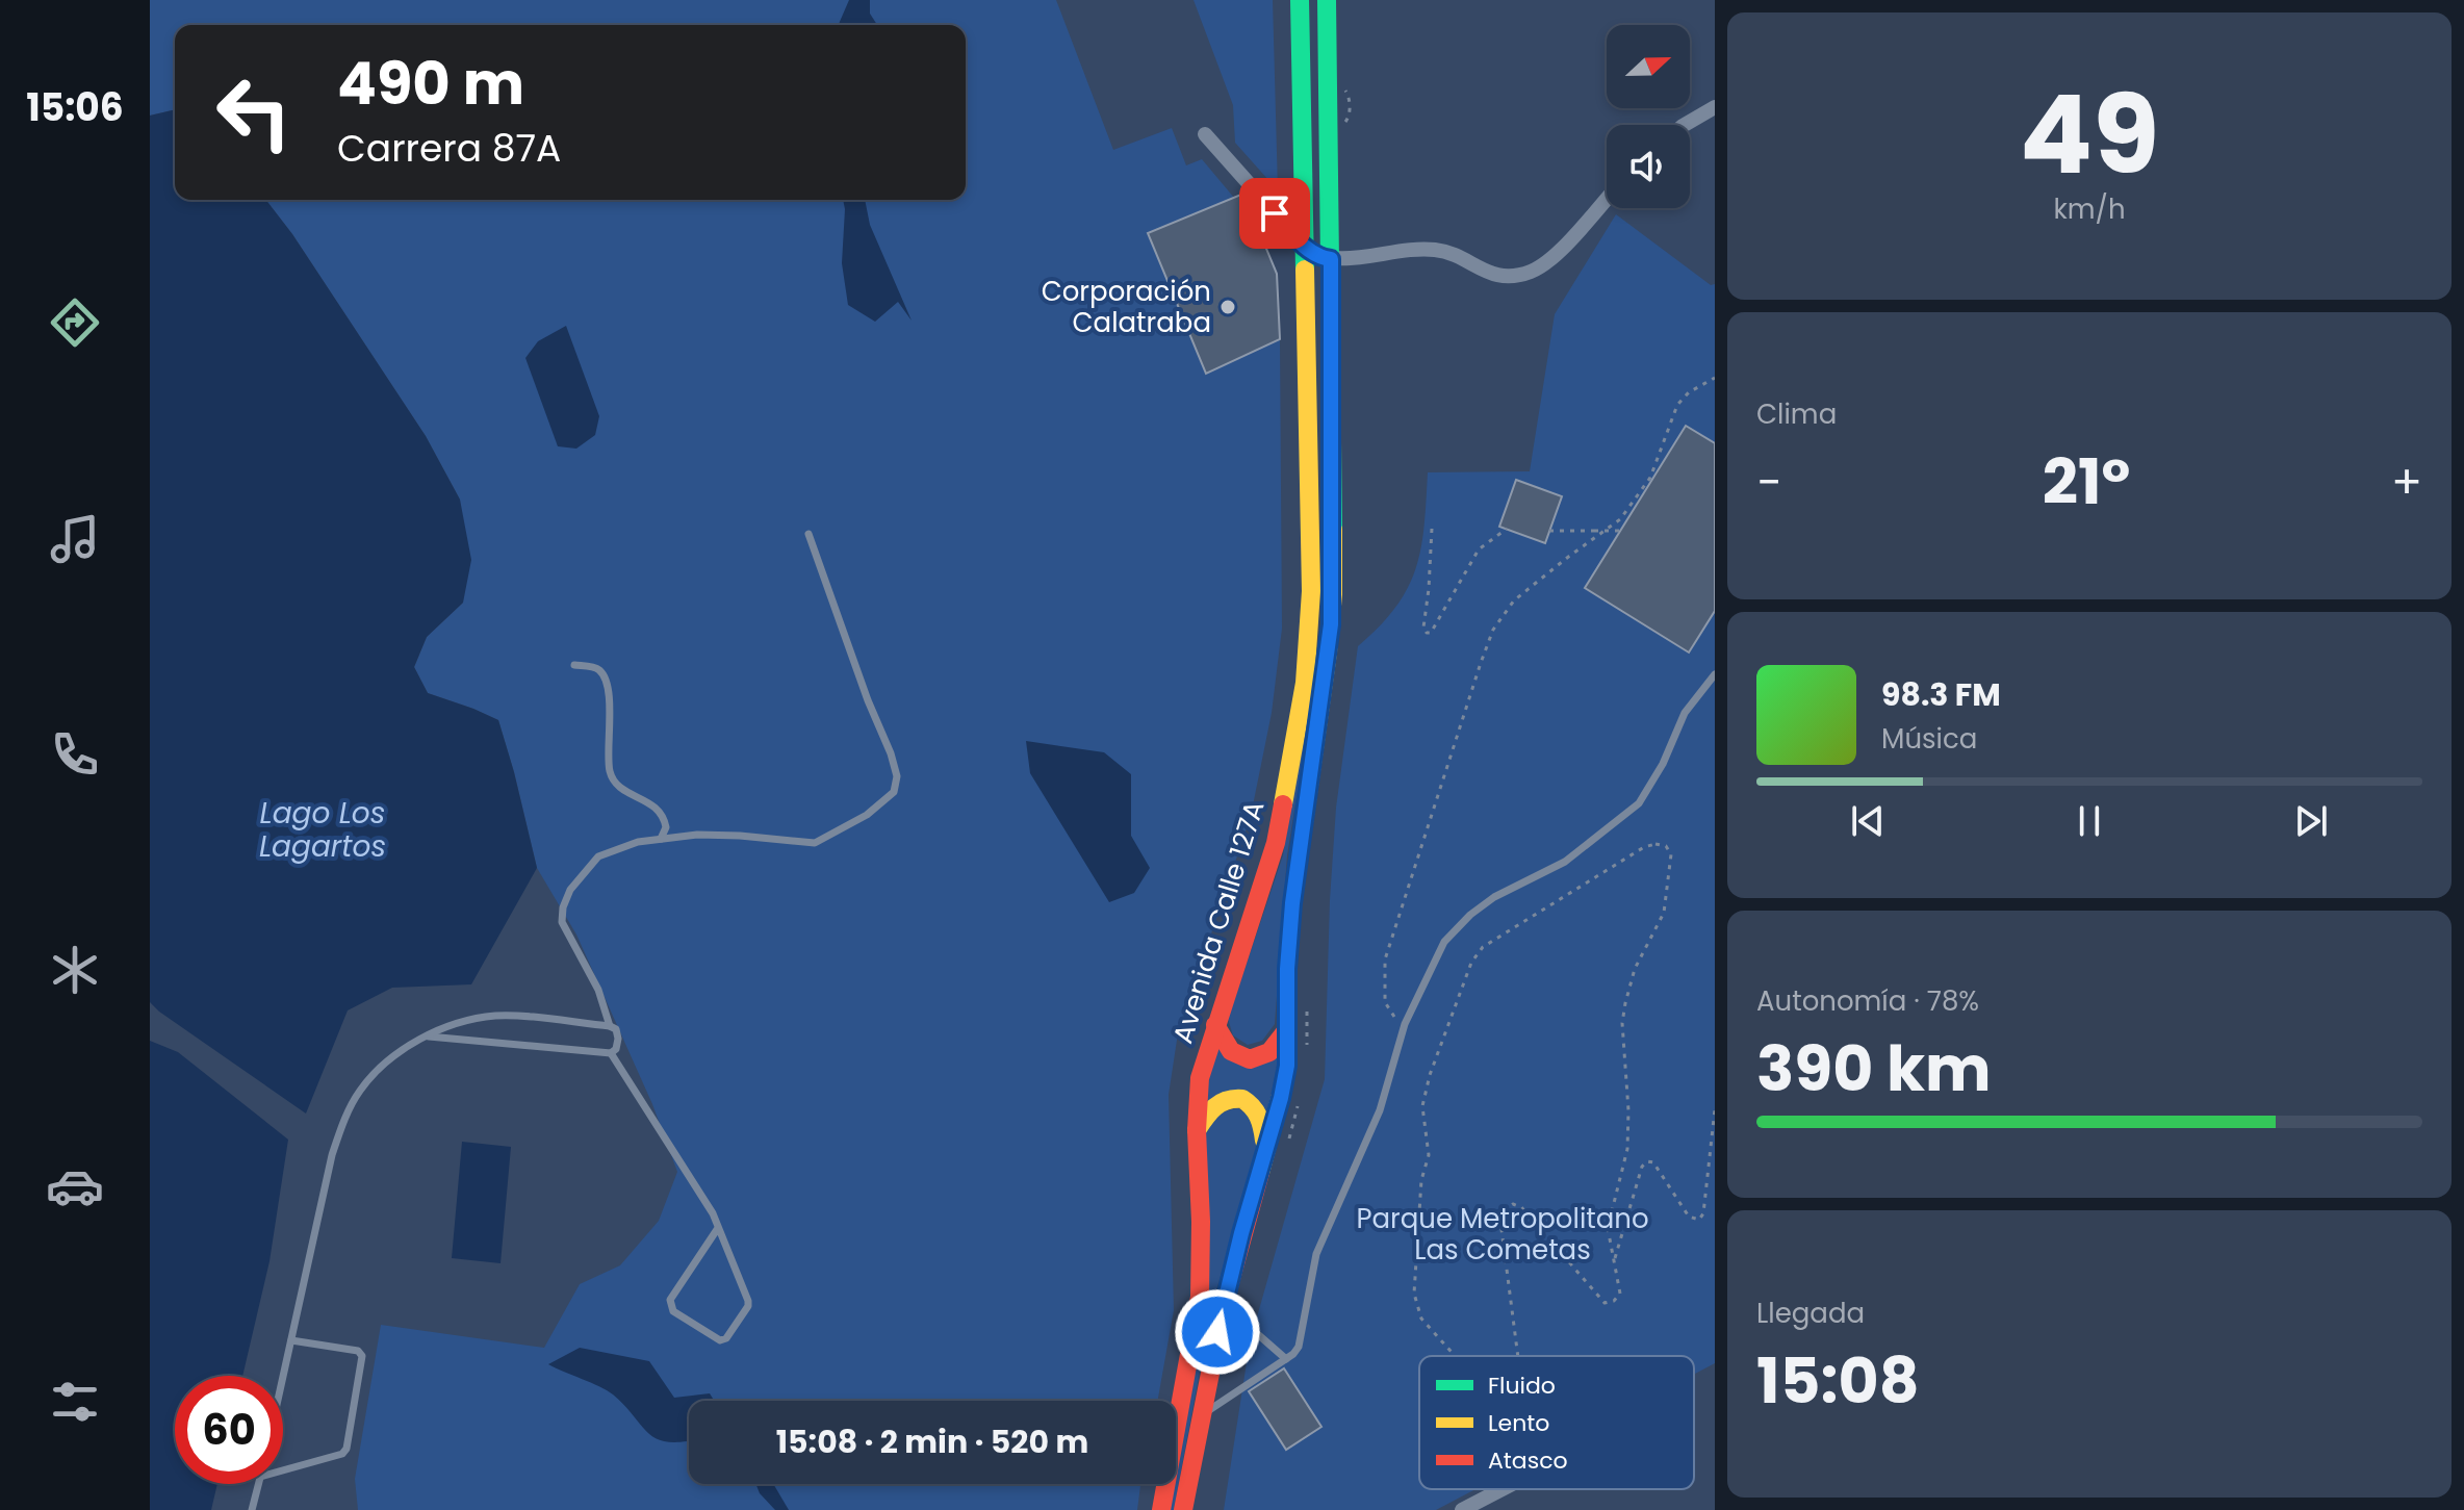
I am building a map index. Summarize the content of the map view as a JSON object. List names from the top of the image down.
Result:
{
  "streets": {
    "main road": ["Avenida Calle 127A"]
  },
  "water": ["Lago Los Lagartos"],
  "parks": ["Parque Metropolitano Las Cometas"],
  "places": ["Corporación Calatraba"],
  "legend": ["Fluido", "Lento", "Atasco"],
  "north": "right",
  "page": {
    "tabs": "15:06",
    "tile": [
      ["49", "km/h"],
      "Clima",
      ["Autonomía · 78%", "390 km"],
      ["Llegada", "15:08"]
    ],
    "turn": ["490 m", "Carrera 87A"],
    "heat": ["−", "21°", "+"],
    "song": ["98.3 FM", "Música"],
    "limit": "60",
    "trip": "15:08 · 2 min · 520 m"
  }
}
